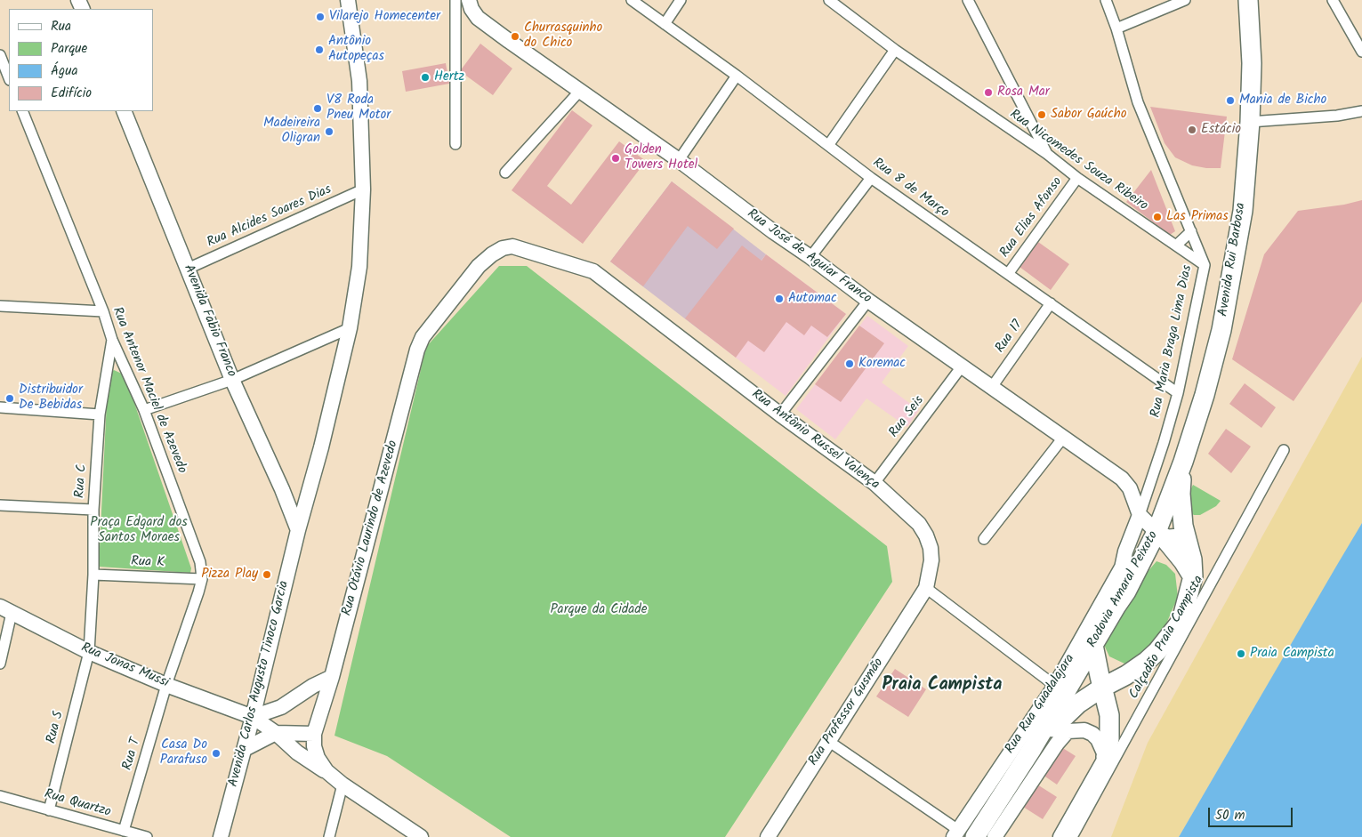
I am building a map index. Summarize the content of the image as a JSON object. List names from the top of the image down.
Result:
{
  "streets": {
    "highway": ["Avenida Rui Barbosa", "Rodovia Amaral Peixoto"],
    "main road": [
      "Rua José de Aguiar Franco",
      "Avenida Fabio Franco",
      "Rua Antônio Russel Valença",
      "Rua Otávio Laurindo de Azevedo",
      "Rua Jonas Mussi",
      "Avenida Carlos Augusto Tinoco Garcia",
      "Rua Rua Guadalajara",
      "Rua Professor Gusmão"
    ],
    "street": [
      "Rua Nicomedes Souza Ribeiro",
      "Rua 8 de Março",
      "Rua Alcides Soares Dias",
      "Rua Elias Afonso",
      "Rua 17",
      "Rua Maria Braga Lima Dias",
      "Rua Antenor Maciel de Azevedo",
      "Rua Seis",
      "Rua C",
      "Rua K",
      "Calçadão Praia Campista",
      "Rua S",
      "Rua T",
      "Rua Quartzo"
    ]
  },
  "crossings": [
    ["Rua Nicomedes Souza Ribeiro", "Rua Elias Afonso"],
    ["Rua Nicomedes Souza Ribeiro", "Rua Maria Braga Lima Dias"],
    ["Rua 8 de Março", "Rua Elias Afonso"],
    ["Rua 8 de Março", "Rua 17"],
    ["Rua 8 de Março", "Rua Maria Braga Lima Dias"],
    ["Rua Alcides Soares Dias", "Avenida Fabio Franco"],
    ["Rua José de Aguiar Franco", "Rua 17"],
    ["Rua José de Aguiar Franco", "Rua Maria Braga Lima Dias"],
    ["Rua José de Aguiar Franco", "Rua Seis"],
    ["Rua José de Aguiar Franco", "Rodovia Amaral Peixoto"],
    ["Avenida Rui Barbosa", "Rodovia Amaral Peixoto"],
    ["Avenida Fabio Franco", "Avenida Carlos Augusto Tinoco Garcia"],
    ["Rua Antenor Maciel de Azevedo", "Rua C"],
    ["Rua Antenor Maciel de Azevedo", "Rua K"],
    ["Rua Antenor Maciel de Azevedo", "Rua Jonas Mussi"],
    ["Rua Antenor Maciel de Azevedo", "Rua T"],
    ["Rua Seis", "Rua Antônio Russel Valença"],
    ["Rua Antônio Russel Valença", "Rua Otávio Laurindo de Azevedo"],
    ["Rua Antônio Russel Valença", "Rua Professor Gusmão"],
    ["Rua C", "Rua K"],
    ["Rua C", "Rua Jonas Mussi"],
    ["Rua C", "Rua S"],
    ["Rua Otávio Laurindo de Azevedo", "Rua Jonas Mussi"],
    ["Rodovia Amaral Peixoto", "Rua Rua Guadalajara"],
    ["Rua Jonas Mussi", "Avenida Carlos Augusto Tinoco Garcia"],
    ["Rua Jonas Mussi", "Rua S"],
    ["Rua Jonas Mussi", "Rua T"],
    ["Rua S", "Rua Quartzo"],
    ["Rua T", "Rua Quartzo"]
  ],
  "districts": ["Praia Campista"],
  "parks": ["Praça Edgard dos Santos Moraes", "Parque da Cidade"],
  "places": [
    "Vilarejo Homecenter",
    "Churrasquinho do Chico",
    "Antônio Autopeças",
    "Hertz",
    "Rosa Mar",
    "Mania de Bicho",
    "V8 Roda Pneu Motor",
    "Sabor Gaúcho",
    "Estácio",
    "Madeireira Oligran",
    "Golden Towers Hotel",
    "Las Primas",
    "Automac",
    "Koremac",
    "Distribuidor De Bebidas",
    "Pizza Play",
    "Praia Campista",
    "Casa Do Parafuso"
  ],
  "legend": [
    "Rua",
    "Parque",
    "Água",
    "Edifício"
  ],
  "scale_bar": "50 m"
}
